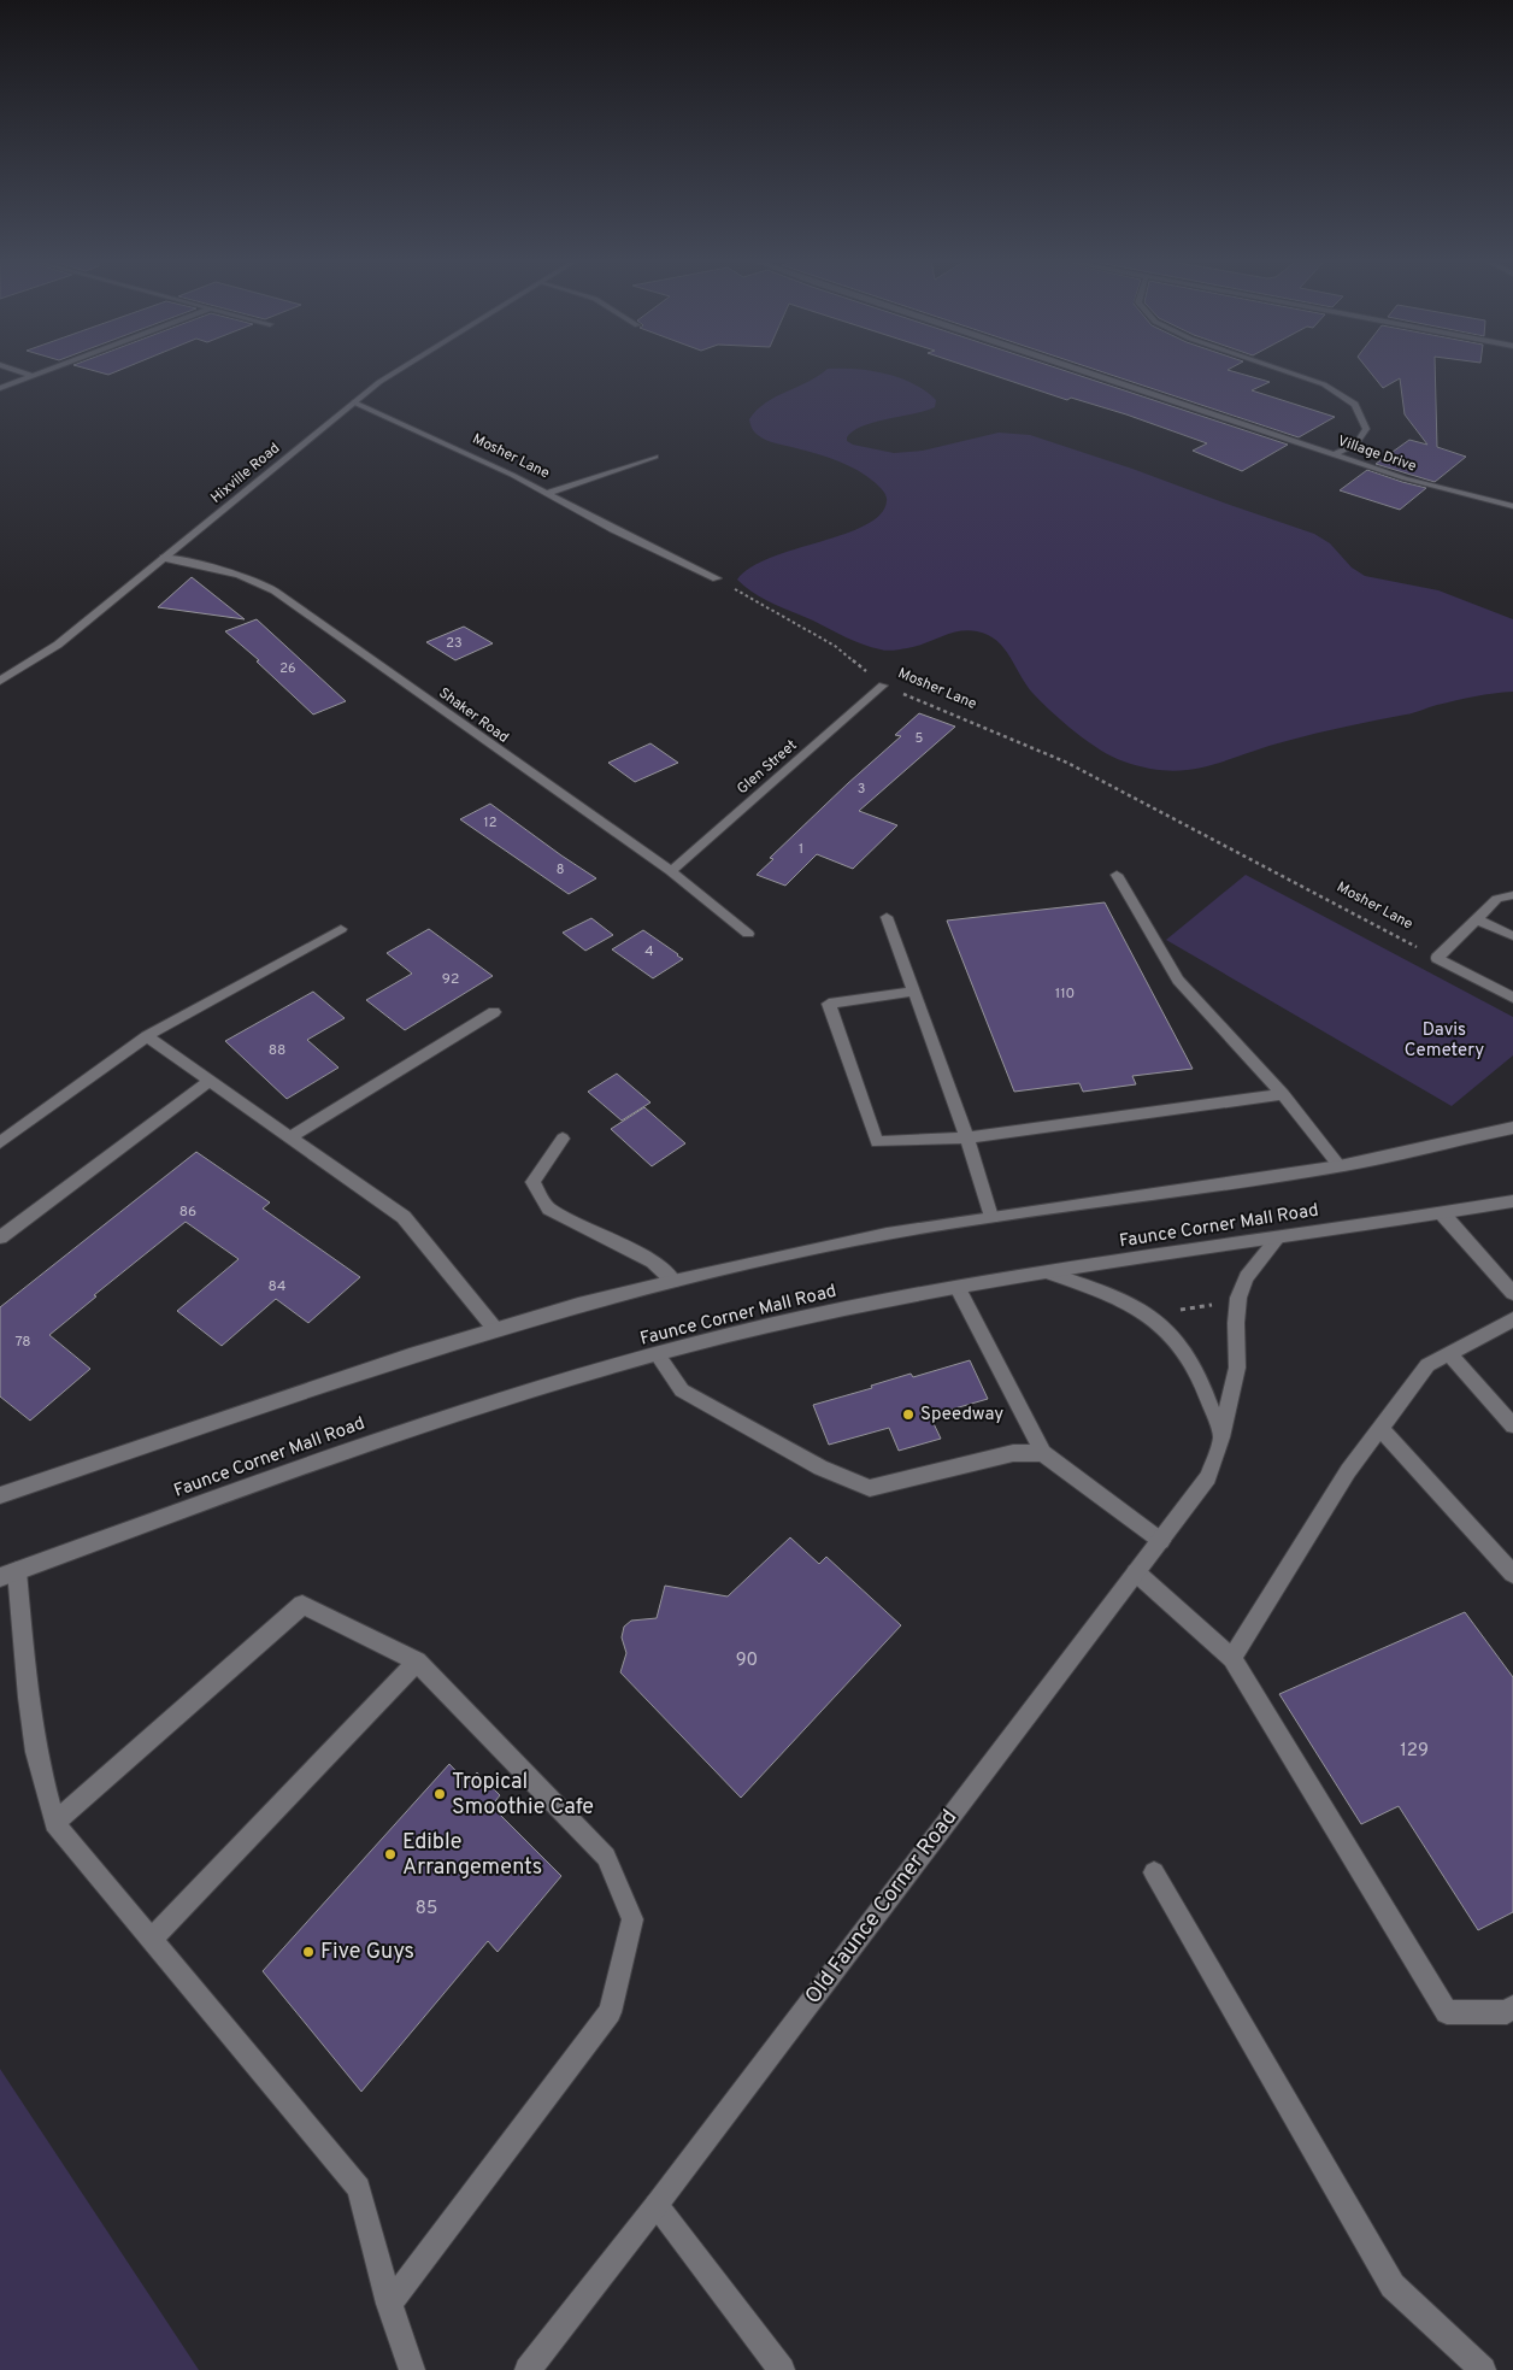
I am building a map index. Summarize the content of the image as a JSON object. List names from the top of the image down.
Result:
{
  "streets": {
    "street": [
      "Village Drive",
      "Mosher Lane",
      "Hixville Road",
      "Shaker Road",
      "Glen Street",
      "Faunce Corner Mall Road",
      "Old Faunce Corner Road"
    ]
  },
  "crossings": [
    ["Mosher Lane", "Hixville Road"],
    ["Mosher Lane", "Glen Street"],
    ["Hixville Road", "Shaker Road"],
    ["Shaker Road", "Glen Street"],
    ["Faunce Corner Mall Road", "Old Faunce Corner Road"]
  ],
  "parks": ["Davis Cemetery"],
  "places": [
    "Speedway",
    "Tropical Smoothie Cafe",
    "Edible Arrangements",
    "Five Guys"
  ],
  "house_numbers": [
    "23",
    "26",
    "5",
    "3",
    "12",
    "1",
    "8",
    "4",
    "92",
    "110",
    "88",
    "86",
    "84",
    "78",
    "90",
    "129",
    "85"
  ]
}
